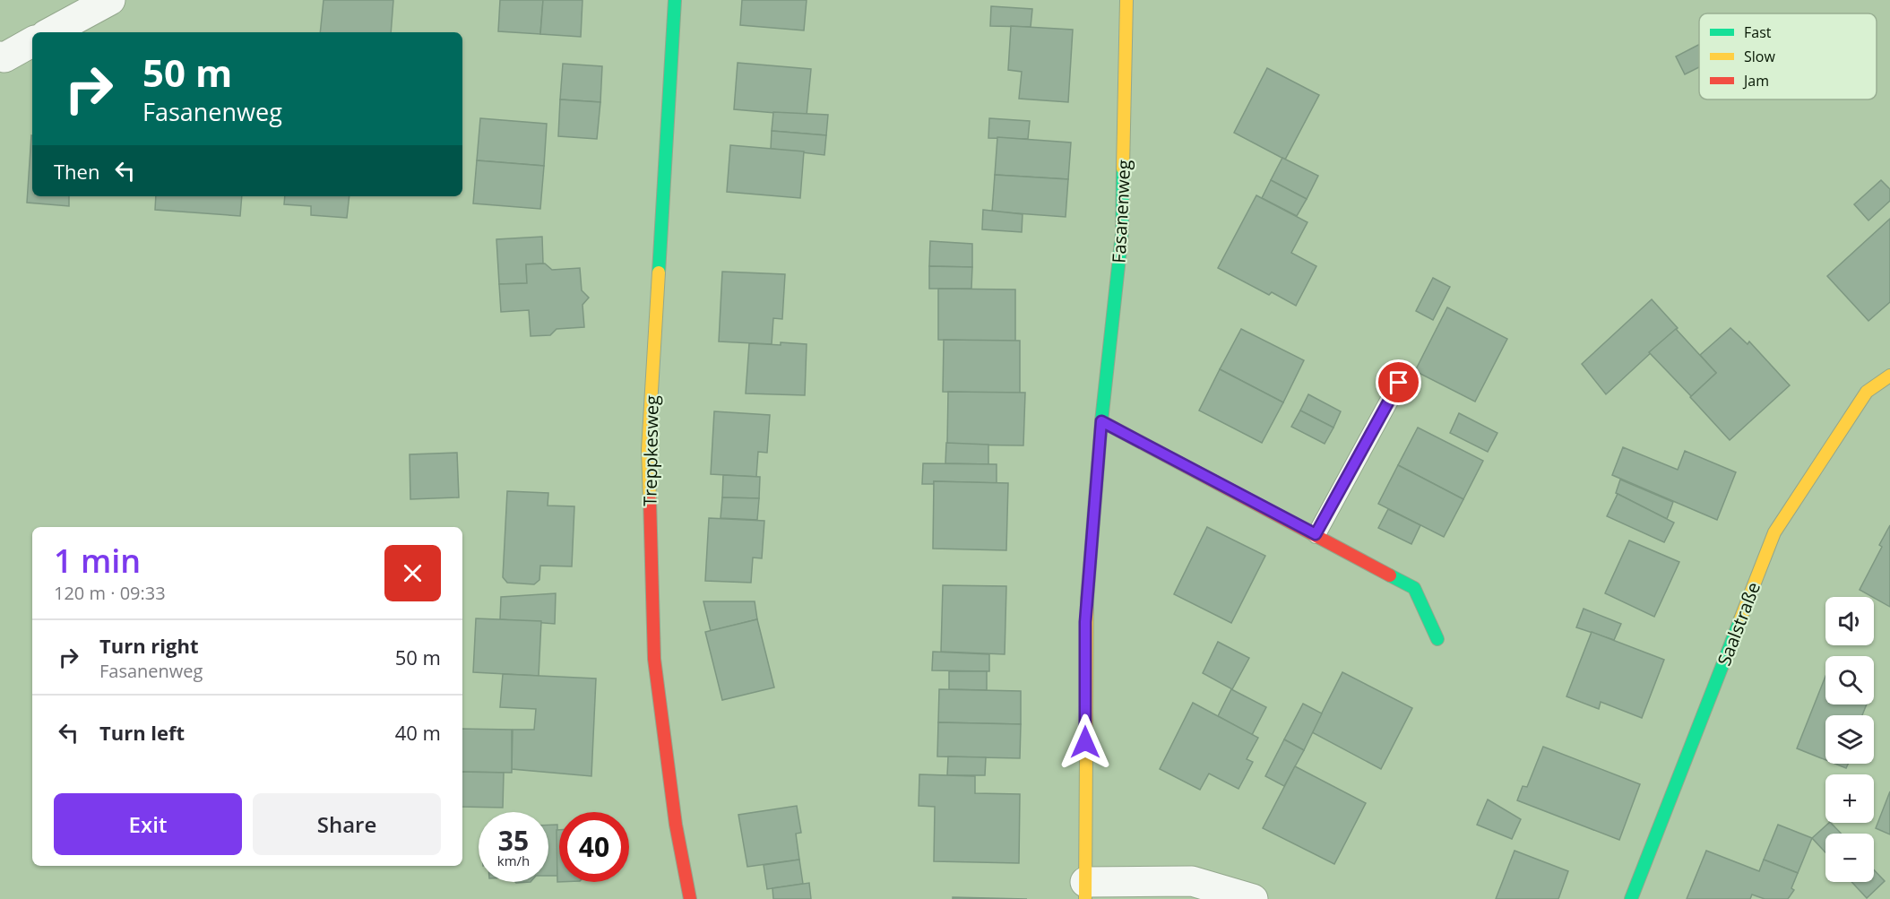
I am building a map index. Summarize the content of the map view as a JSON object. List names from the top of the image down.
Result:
{
  "streets": {
    "street": ["Fasanenweg", "Treppkesweg", "Saalstraße"]
  },
  "legend": ["Fast", "Slow", "Jam"],
  "page": {
    "turn": ["50 m", "Fasanenweg"],
    "then": "Then",
    "heading": ["1 min", "120 m · 09:33"],
    "map_buttons": ["+", "−"],
    "list": [
      {
        "name": "Turn right",
        "note": "Fasanenweg",
        "value": "50 m"
      },
      {
        "name": "Turn left",
        "value": "40 m"
      }
    ],
    "buttons": ["Exit", "Share"],
    "speed": "35 km/h",
    "limit": "40"
  }
}
